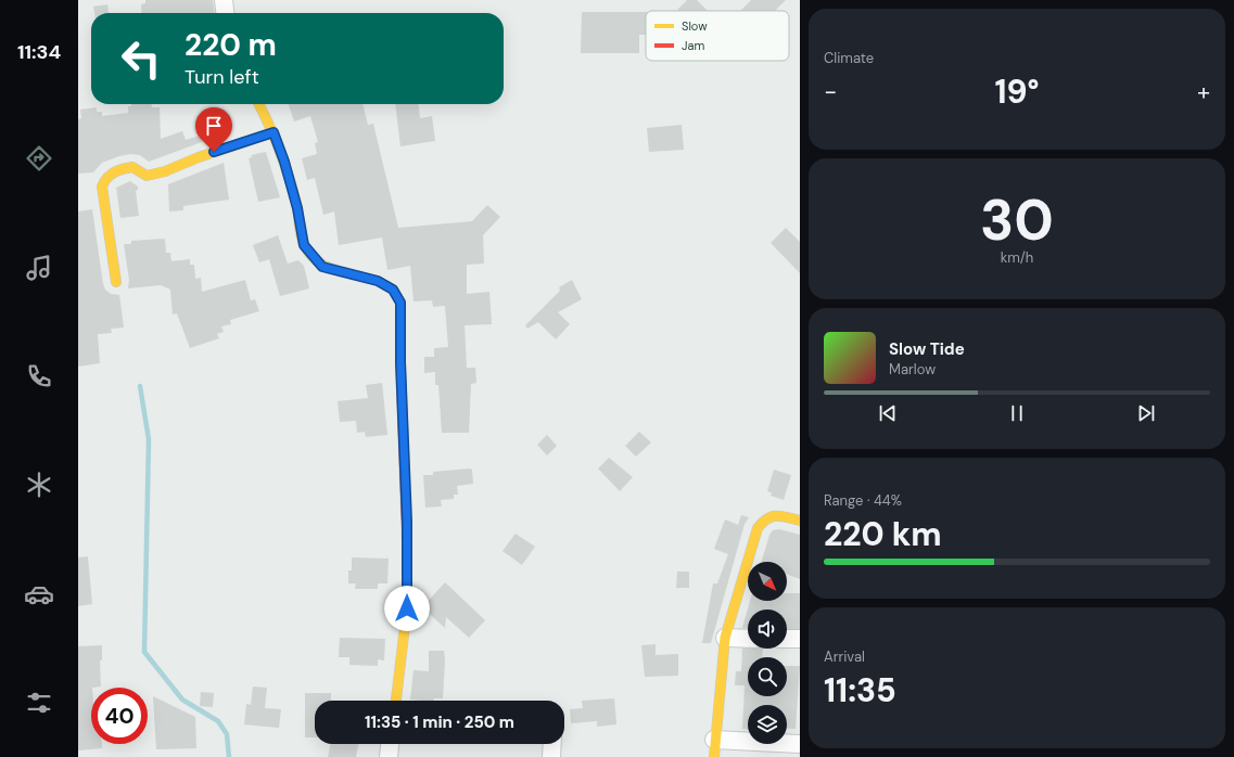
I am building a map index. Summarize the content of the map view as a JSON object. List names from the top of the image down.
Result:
{
  "legend": ["Slow", "Jam"],
  "north": "bottom right",
  "page": {
    "tabs": "11:34",
    "tile": [
      "Climate",
      ["30", "km/h"],
      ["Range · 44%", "220 km"],
      ["Arrival", "11:35"]
    ],
    "turn": ["220 m", "Turn left"],
    "heat": ["−", "19°", "+"],
    "song": ["Slow Tide", "Marlow"],
    "limit": "40",
    "trip": "11:35 · 1 min · 250 m"
  }
}
